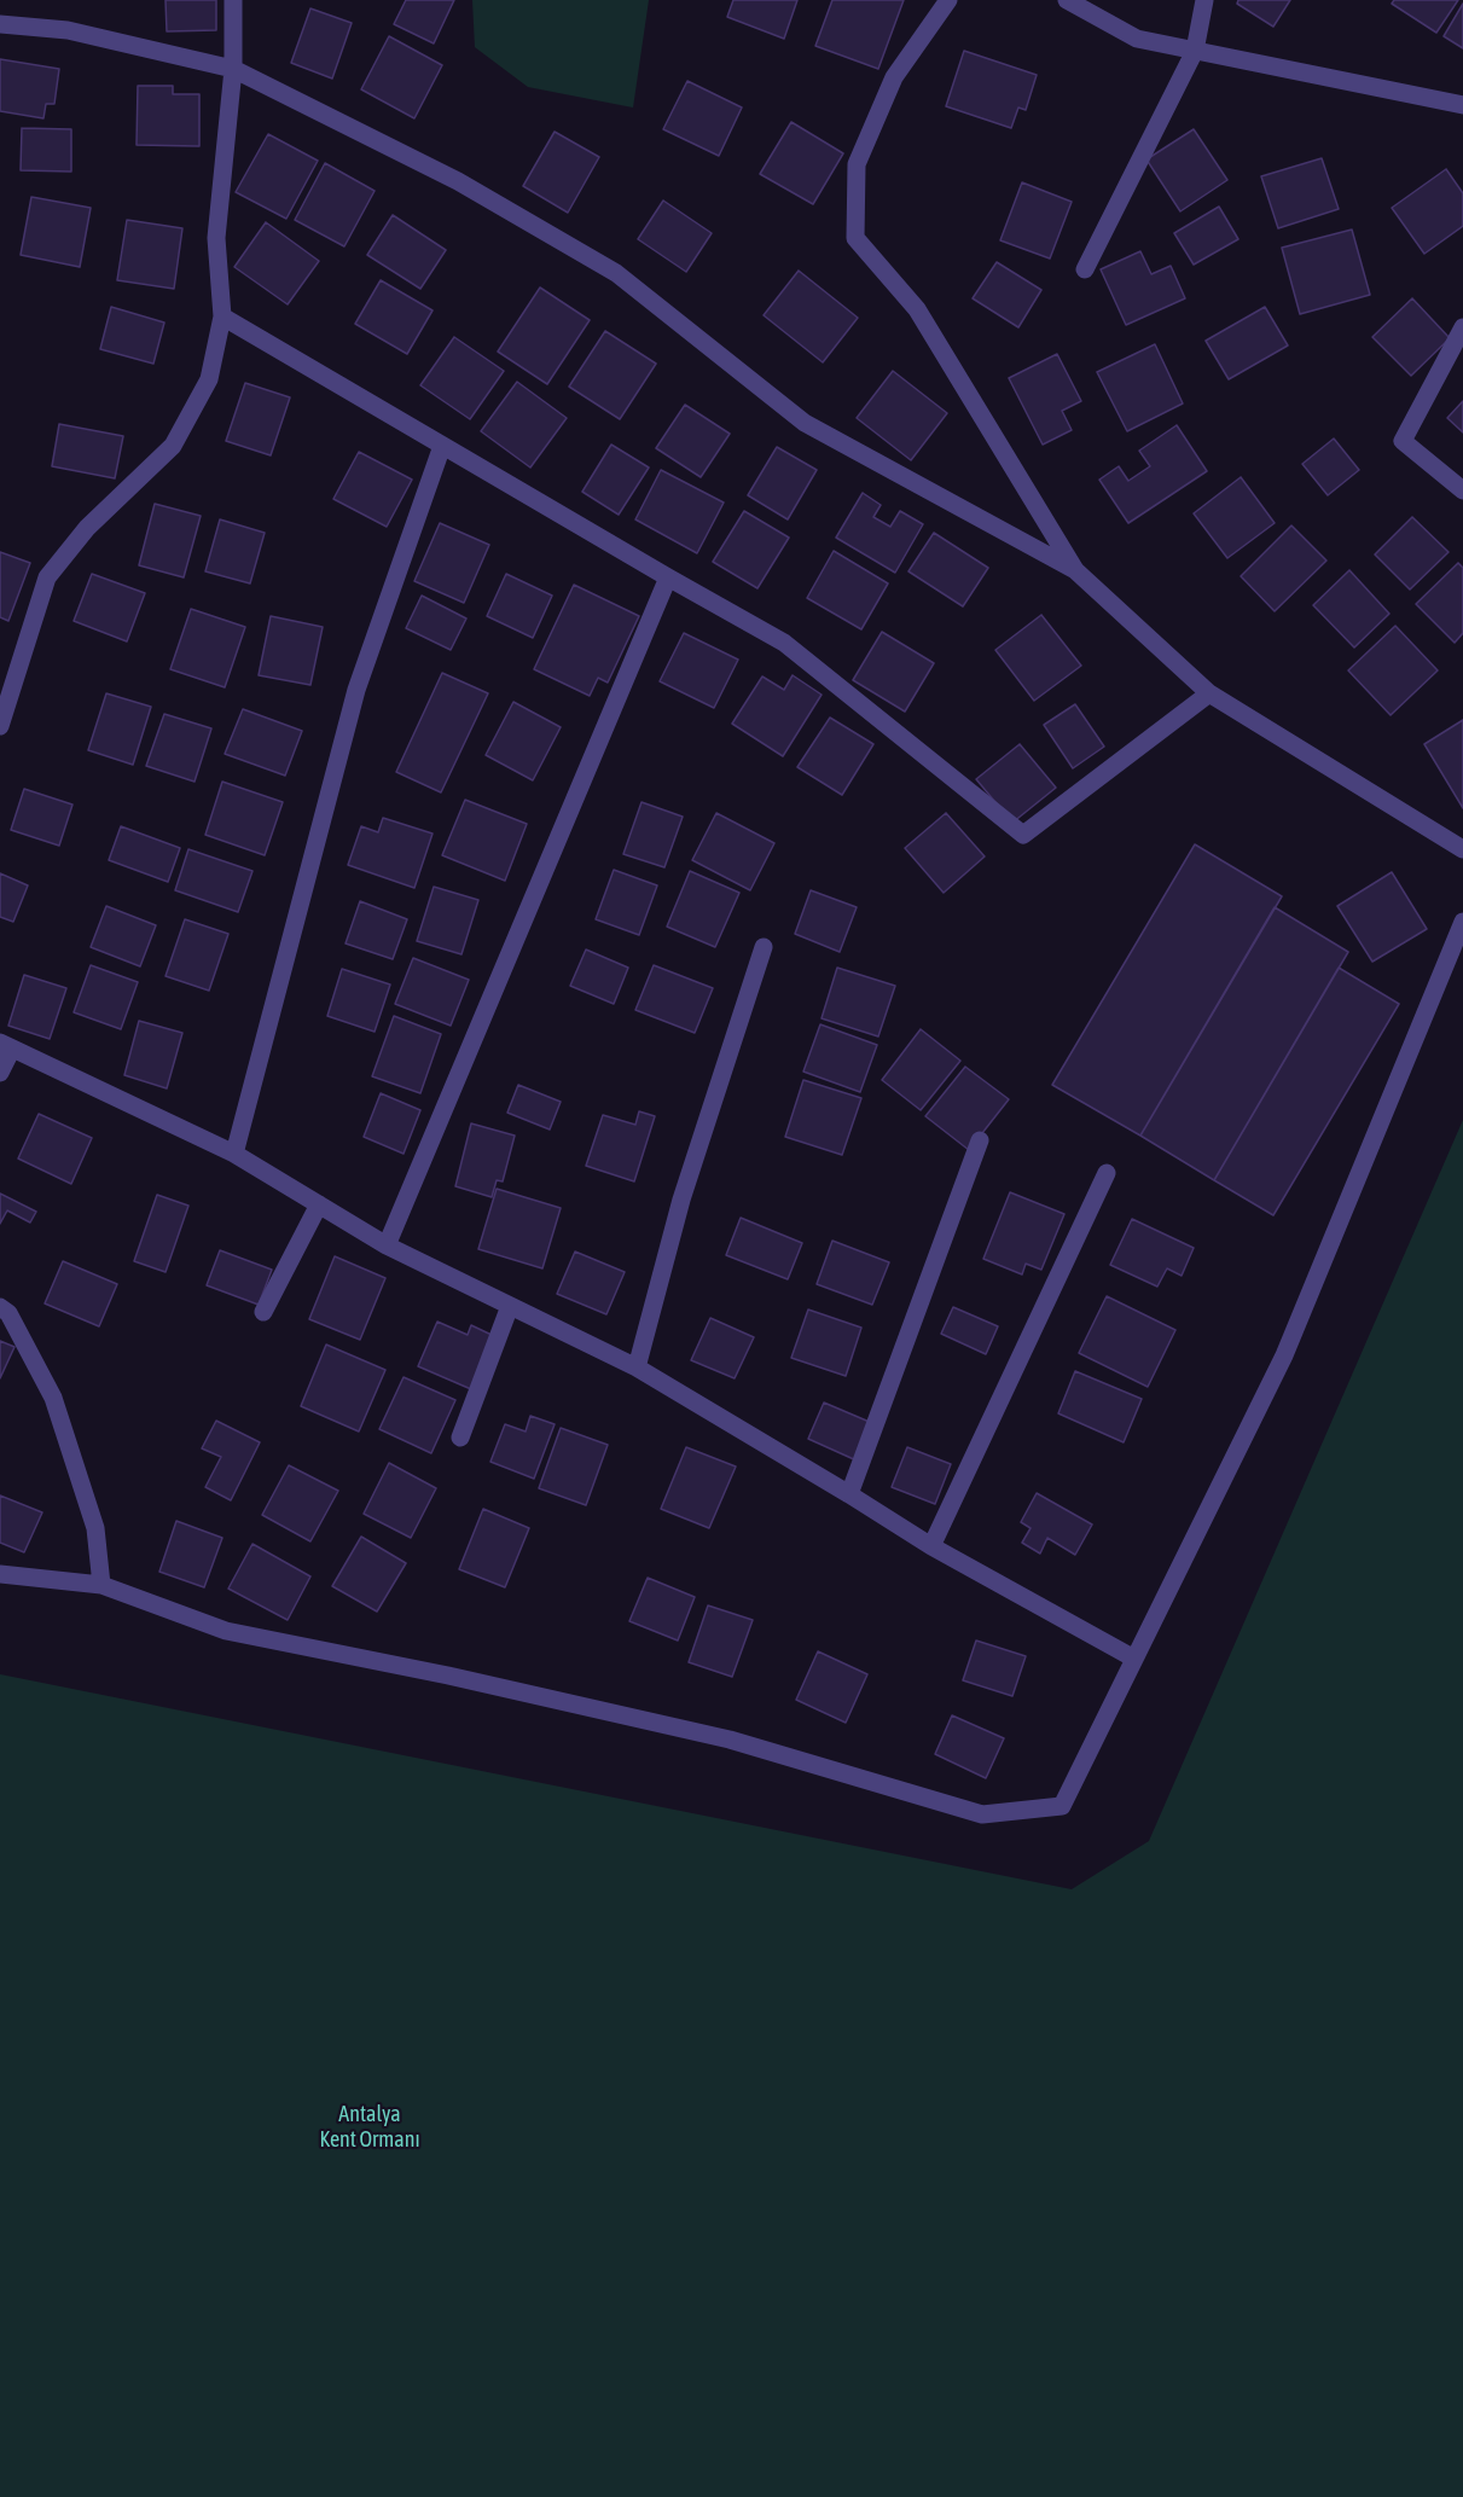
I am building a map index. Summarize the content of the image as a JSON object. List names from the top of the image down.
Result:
{
  "parks": ["Antalya Kent Ormanı"]
}
